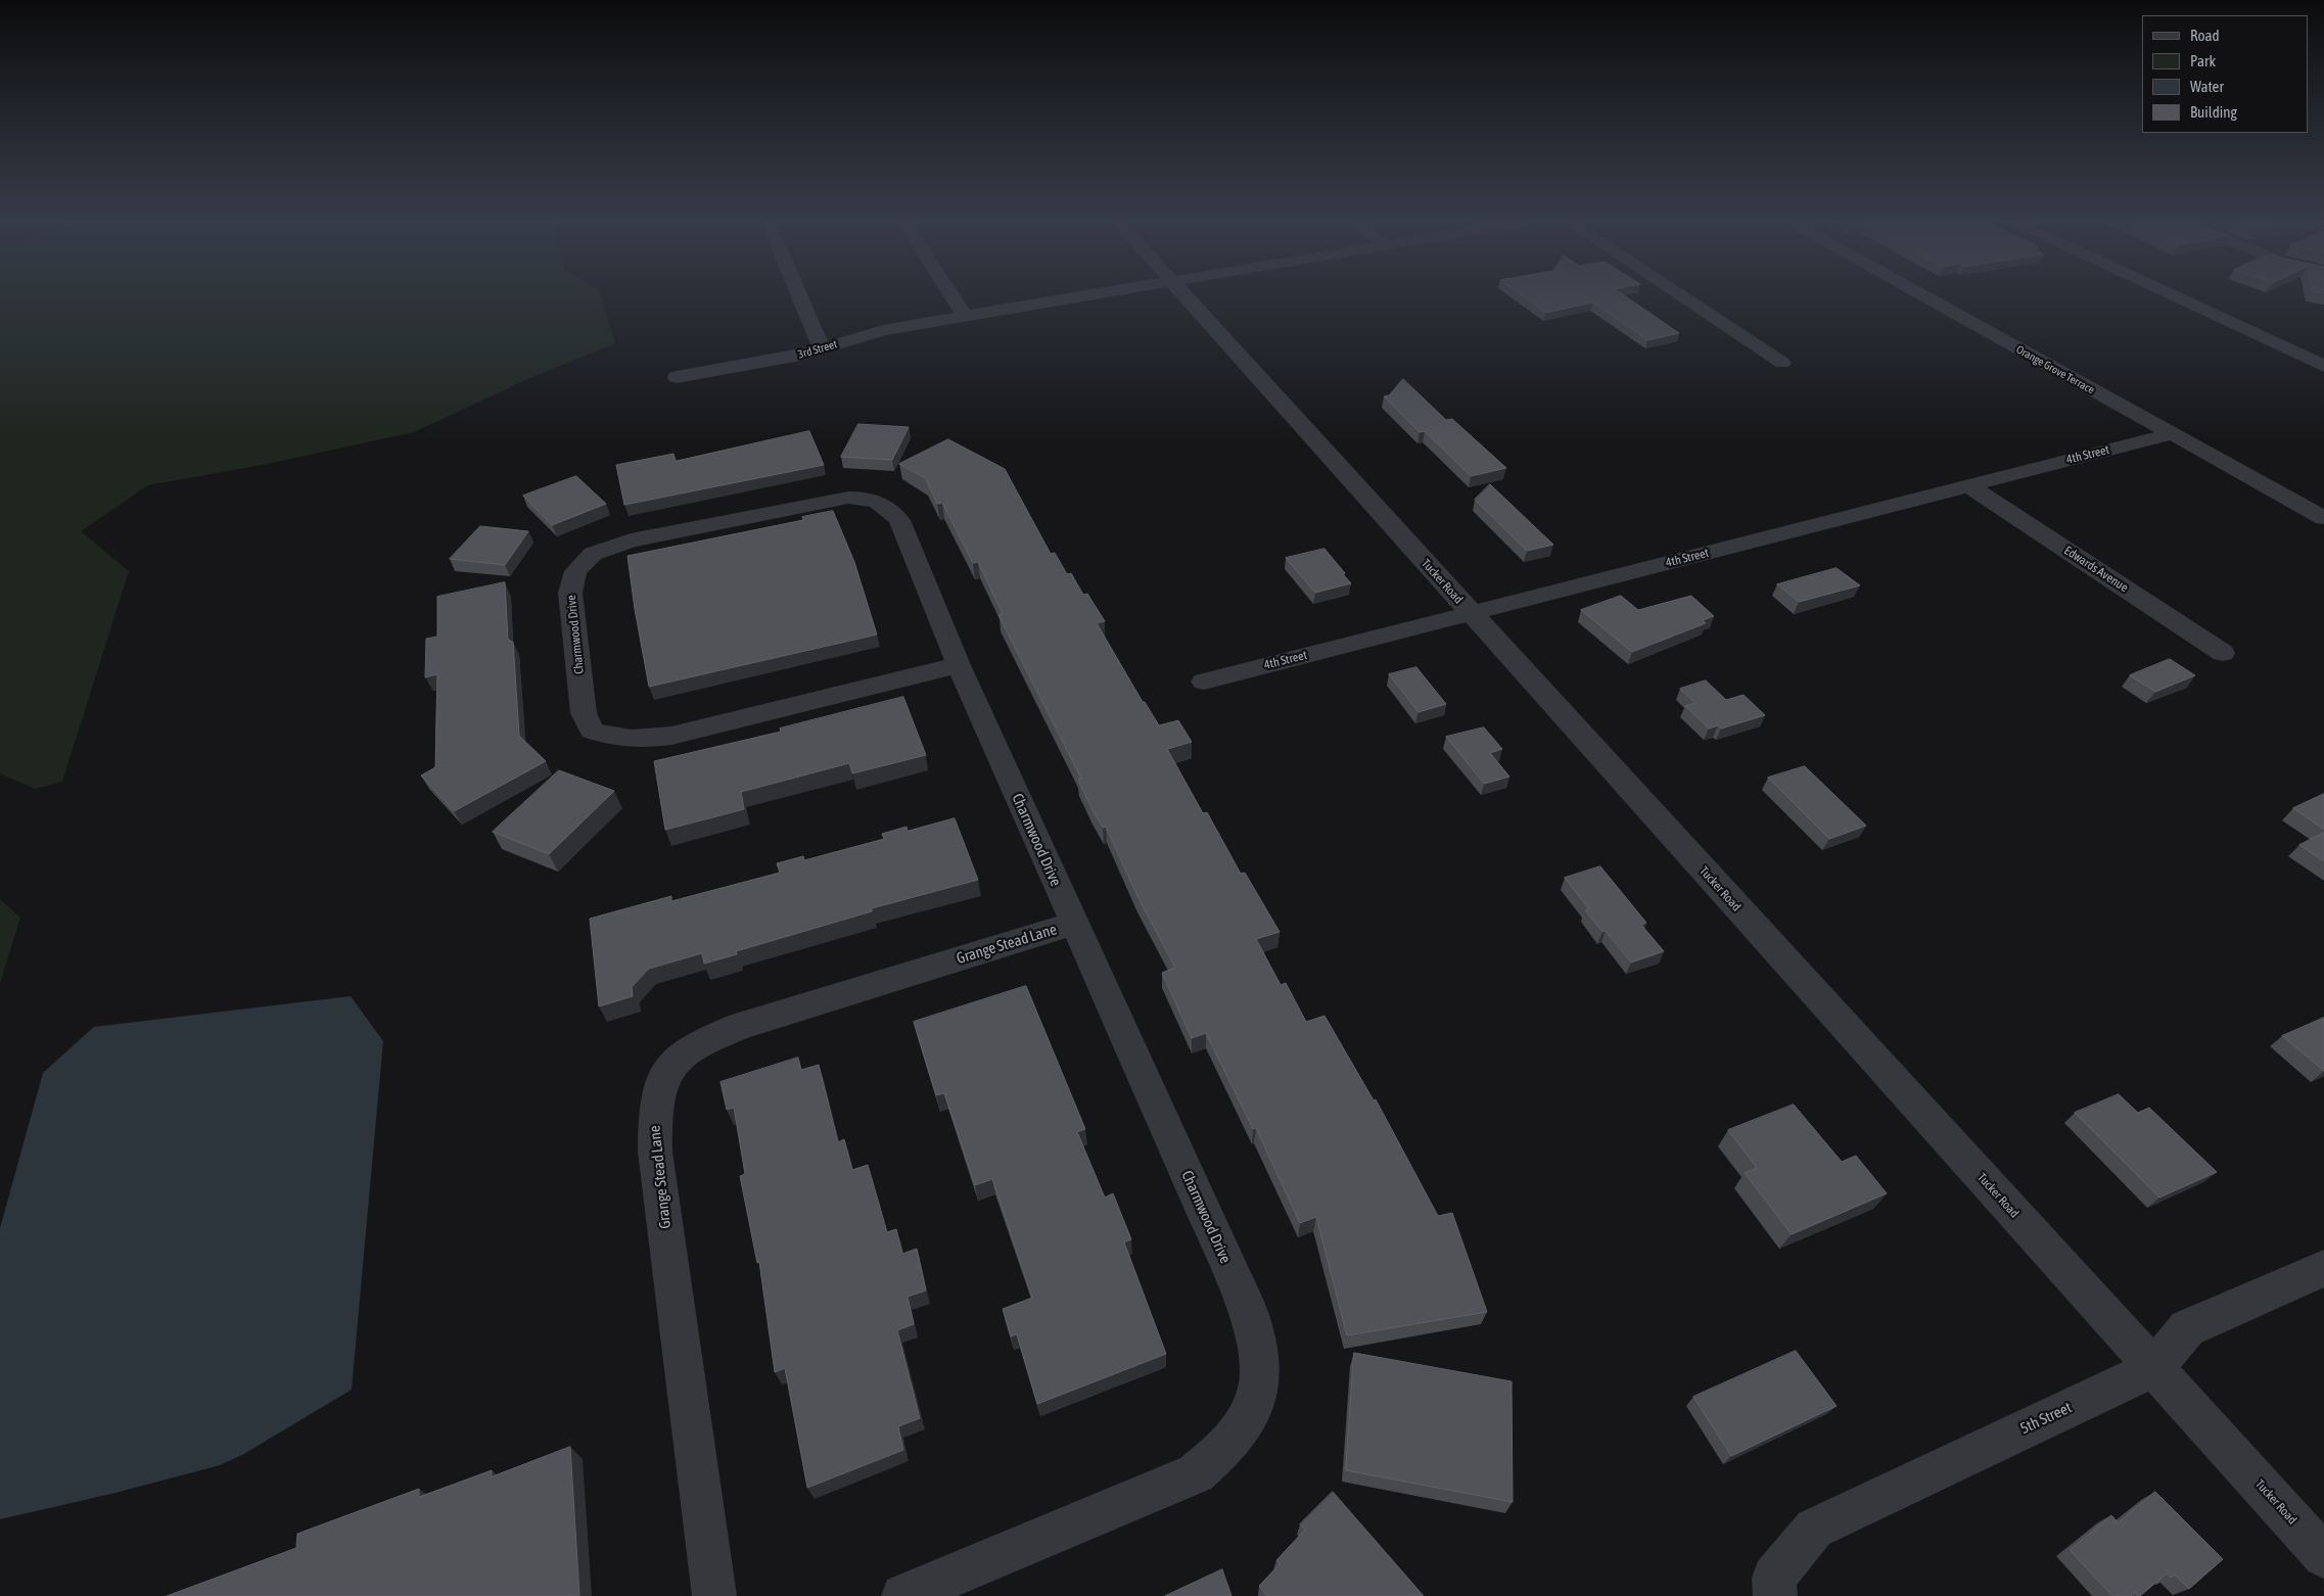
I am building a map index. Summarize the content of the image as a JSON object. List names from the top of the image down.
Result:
{
  "streets": {
    "street": [
      "3rd Street",
      "Orange Grove Terrace",
      "4th Street",
      "Edwards Avenue",
      "Tucker Road",
      "Charmwood Drive",
      "Grange Stead Lane",
      "5th Street"
    ]
  },
  "crossings": [
    ["Orange Grove Terrace", "4th Street"],
    ["4th Street", "Edwards Avenue"],
    ["4th Street", "Tucker Road"],
    ["Tucker Road", "5th Street"],
    ["Charmwood Drive", "Grange Stead Lane"]
  ],
  "legend": [
    "Road",
    "Park",
    "Water",
    "Building"
  ]
}
